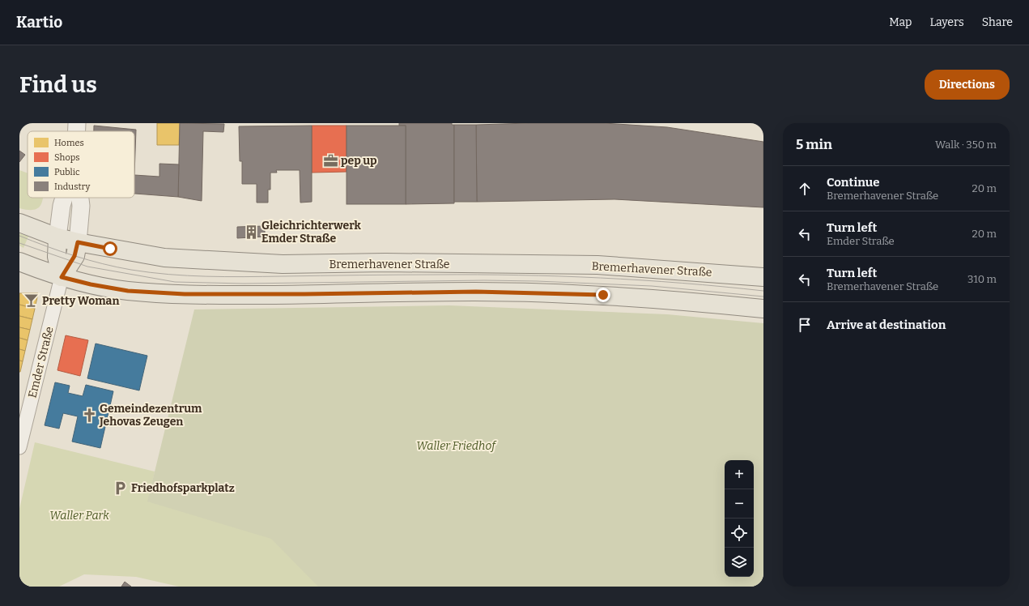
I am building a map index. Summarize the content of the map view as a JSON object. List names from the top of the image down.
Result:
{
  "streets": {
    "main road": ["Bremerhavener Straße", "Emder Straße"]
  },
  "crossings": [
    ["Bremerhavener Straße", "Emder Straße"]
  ],
  "parks": ["Waller Friedhof", "Waller Park"],
  "places": {
    "office": ["pep up"],
    "building": ["Gleichrichterwerk Emder Straße"],
    "bar": ["Pretty Woman"],
    "church": ["Gemeindezentrum Jehovas Zeugen"],
    "parking": ["Friedhofsparkplatz"]
  },
  "legend": [
    "Homes",
    "Shops",
    "Public",
    "Industry"
  ],
  "page": {
    "header": "Kartio",
    "nav": ["Map", "Layers", "Share"],
    "buttons": "Directions",
    "title": "Find us",
    "heading": ["5 min", "Walk · 350 m"],
    "list": [
      ["Continue", "Bremerhavener Straße", "20 m"],
      ["Turn left", "Emder Straße", "20 m"],
      ["Turn left", "Bremerhavener Straße", "310 m"],
      "Arrive at destination"
    ],
    "map_buttons": ["+", "−"]
  }
}
